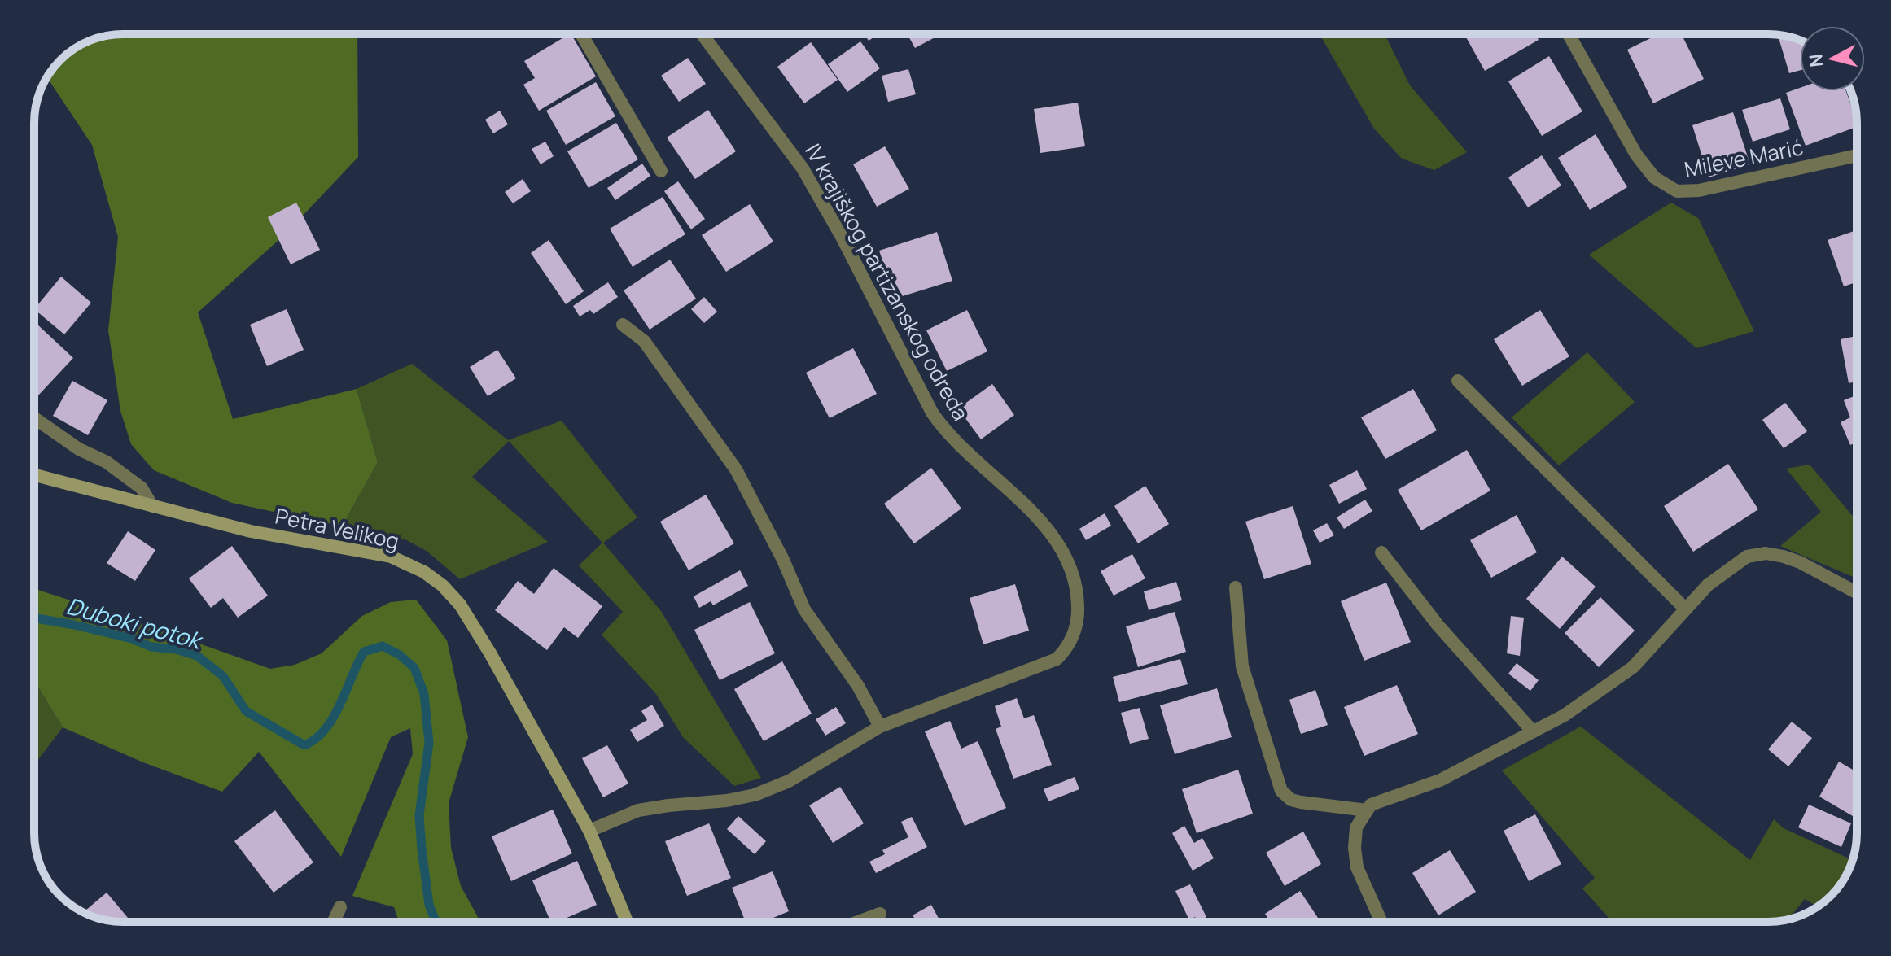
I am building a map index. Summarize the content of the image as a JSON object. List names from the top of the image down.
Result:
{
  "streets": {
    "street": ["Mileve Marić", "IV krajiškog partizanskog odreda", "Petra Velikog"]
  },
  "crossings": [
    ["IV krajiškog partizanskog odreda", "Petra Velikog"]
  ],
  "water": ["Duboki potok"],
  "north": "left"
}
